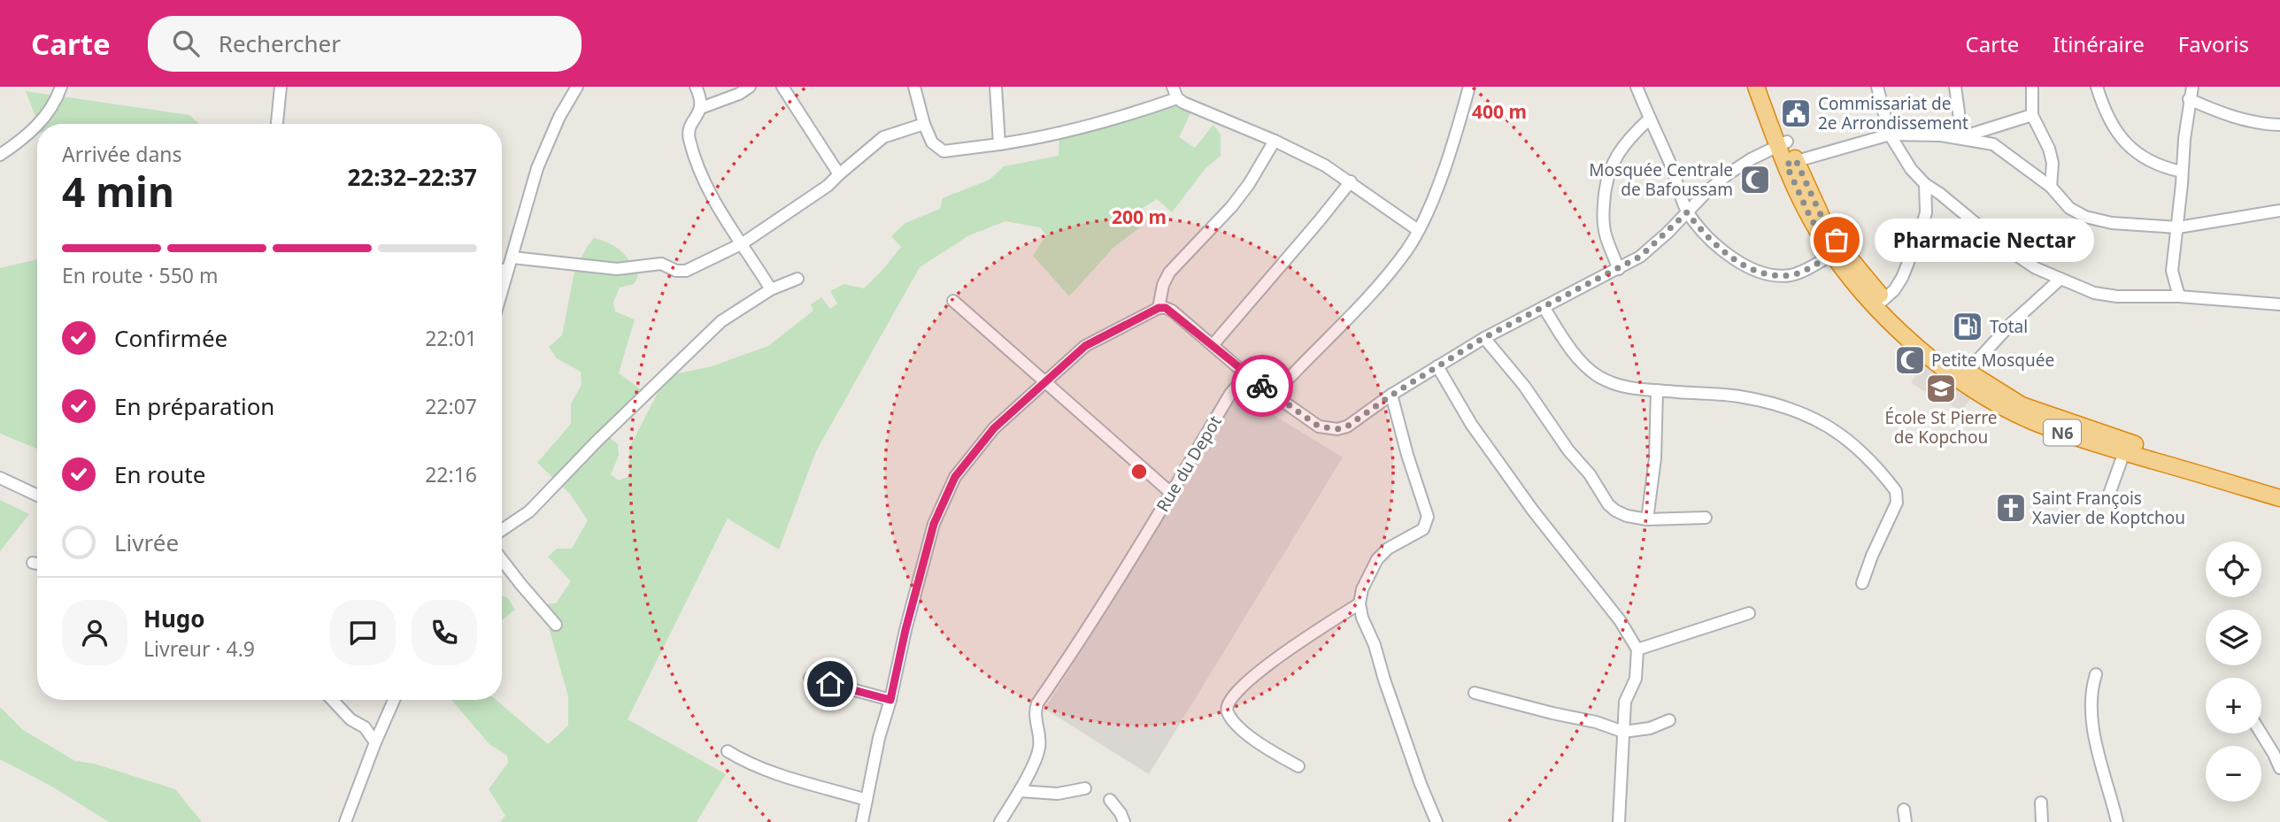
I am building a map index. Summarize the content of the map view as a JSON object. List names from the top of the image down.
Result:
{
  "streets": {
    "highway": ["N6"],
    "street": ["Rue du Depot"]
  },
  "places": {
    "public building": ["Commissariat de 2e Arrondissement"],
    "mosque": ["Mosquée Centrale de Bafoussam", "Petite Mosquée"],
    "other": ["Pharmacie Nectar"],
    "fuel station": ["Total"],
    "school or university": ["École St Pierre de Kopchou"],
    "church": ["Saint François Xavier de Koptchou"]
  },
  "page": {
    "header": "Carte",
    "search": "Rechercher",
    "nav": ["Carte", "Itinéraire", "Favoris"],
    "heading": ["4 min", "Arrivée dans", "22:32–22:37"],
    "panel": ["Hugo", "Livreur · 4.9"],
    "bubble": "Pharmacie Nectar",
    "bar": "En route · 550 m",
    "list": [
      ["Confirmée", "22:01"],
      ["En préparation", "22:07"],
      ["En route", "22:16"],
      "Livrée"
    ],
    "map_buttons": ["+", "−"]
  },
  "rings": ["400 m", "200 m"]
}
